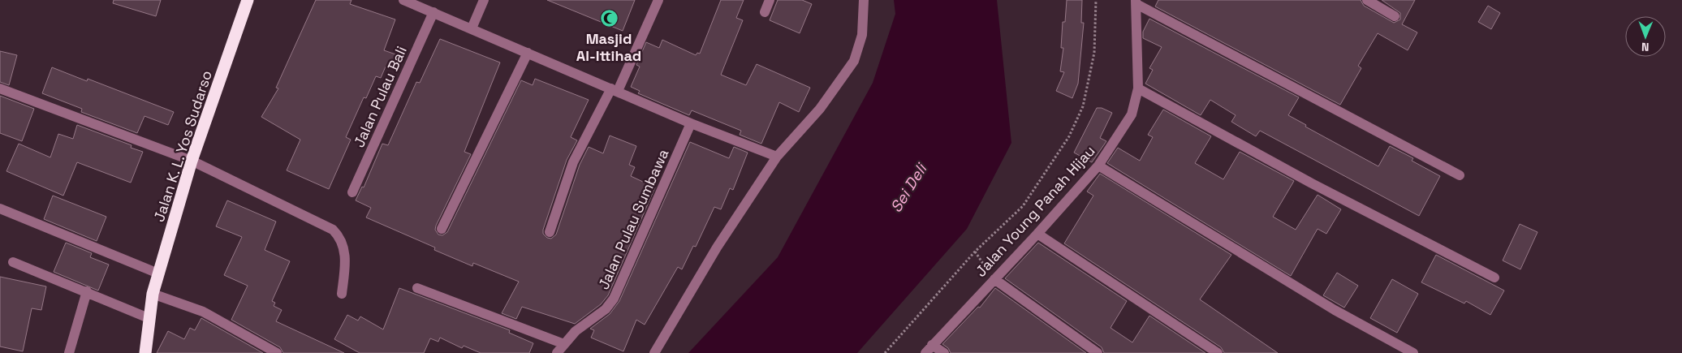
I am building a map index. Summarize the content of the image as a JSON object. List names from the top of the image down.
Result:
{
  "streets": {
    "highway": ["Jalan K. L. Yos Sudarso"],
    "street": ["Jalan Pulau Bali", "Jalan Young Panah Hijau", "Jalan Pulau Sumbawa"]
  },
  "water": ["Sei Deli"],
  "places": {
    "mosque": ["Masjid Al-Ittihad"]
  },
  "north": "bottom"
}
